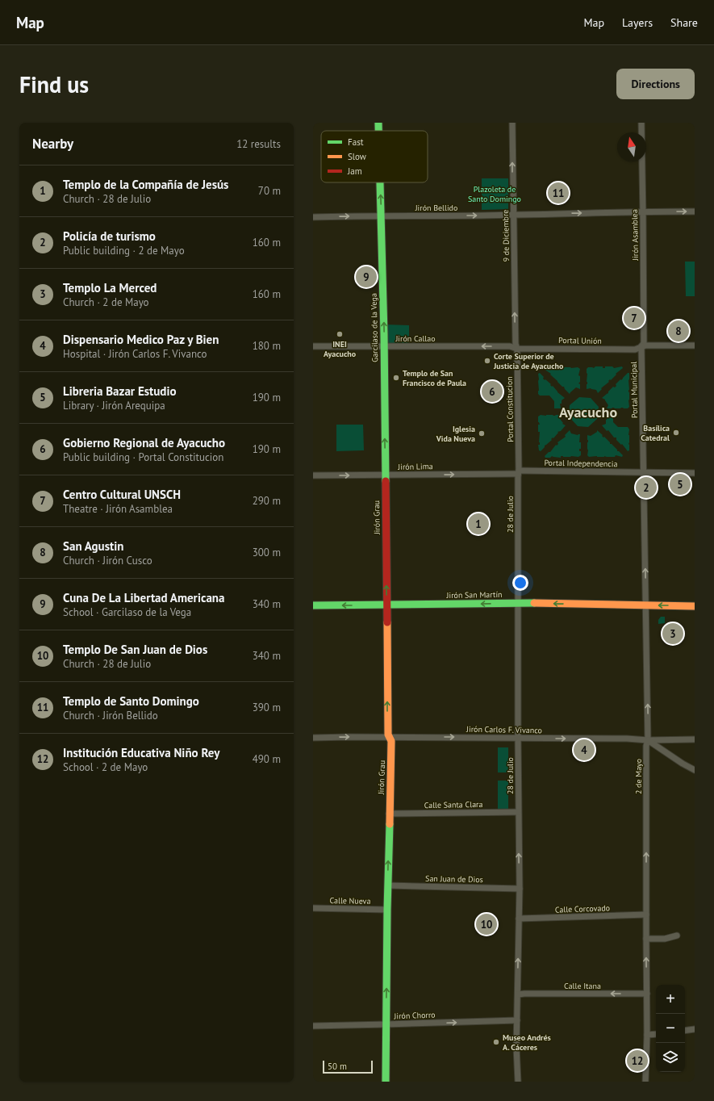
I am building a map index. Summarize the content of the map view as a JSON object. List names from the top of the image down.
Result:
{
  "streets": {
    "street": [
      "Jirón Bellido",
      "Jirón Asamblea",
      "9 de Diciembre",
      "Garcilaso de la Vega",
      "Jirón Callao",
      "Portal Unión",
      "Portal Municipal",
      "Portal Constitucion",
      "Portal Independencia",
      "Jirón Lima",
      "28 de Julio",
      "Jirón Grau",
      "Jirón San Martín",
      "Jirón Carlos F. Vivanco",
      "2 de Mayo",
      "Calle Santa Clara",
      "San Juan de Dios",
      "Calle Nueva",
      "Calle Corcovado",
      "Calle Itana",
      "Jirón Chorro"
    ]
  },
  "crossings": [
    ["Jirón Bellido", "Jirón Asamblea"],
    ["Jirón Bellido", "9 de Diciembre"],
    ["Jirón Bellido", "Garcilaso de la Vega"],
    ["Jirón Asamblea", "Portal Unión"],
    ["Jirón Asamblea", "Portal Municipal"],
    ["9 de Diciembre", "Jirón Callao"],
    ["9 de Diciembre", "Portal Unión"],
    ["9 de Diciembre", "Portal Constitucion"],
    ["Garcilaso de la Vega", "Jirón Callao"],
    ["Garcilaso de la Vega", "Jirón Lima"],
    ["Garcilaso de la Vega", "Jirón Grau"],
    ["Jirón Callao", "Portal Unión"],
    ["Jirón Callao", "Portal Constitucion"],
    ["Portal Unión", "Portal Municipal"],
    ["Portal Unión", "Portal Constitucion"],
    ["Portal Municipal", "Portal Independencia"],
    ["Portal Municipal", "2 de Mayo"],
    ["Portal Constitucion", "Portal Independencia"],
    ["Portal Constitucion", "Jirón Lima"],
    ["Portal Constitucion", "28 de Julio"],
    ["Portal Independencia", "Jirón Lima"],
    ["Portal Independencia", "28 de Julio"],
    ["Portal Independencia", "2 de Mayo"],
    ["Jirón Lima", "28 de Julio"],
    ["Jirón Lima", "Jirón Grau"],
    ["28 de Julio", "Jirón San Martín"],
    ["28 de Julio", "Jirón Carlos F. Vivanco"],
    ["28 de Julio", "Calle Santa Clara"],
    ["28 de Julio", "San Juan de Dios"],
    ["28 de Julio", "Calle Corcovado"],
    ["28 de Julio", "Calle Itana"],
    ["28 de Julio", "Jirón Chorro"],
    ["Jirón Grau", "Jirón San Martín"],
    ["Jirón Grau", "Jirón Carlos F. Vivanco"],
    ["Jirón Grau", "Calle Santa Clara"],
    ["Jirón Grau", "San Juan de Dios"],
    ["Jirón Grau", "Calle Nueva"],
    ["Jirón Grau", "Jirón Chorro"],
    ["Jirón San Martín", "2 de Mayo"],
    ["Jirón Carlos F. Vivanco", "2 de Mayo"],
    ["2 de Mayo", "Calle Corcovado"],
    ["2 de Mayo", "Calle Itana"]
  ],
  "one_way": [
    "Jirón Bellido",
    "9 de Diciembre",
    "Garcilaso de la Vega",
    "Jirón Callao",
    "Jirón Lima",
    "Jirón Grau",
    "Jirón San Martín",
    "Jirón Carlos F. Vivanco",
    "2 de Mayo",
    "Calle Itana",
    "Jirón Chorro"
  ],
  "districts": ["Ayacucho"],
  "parks": ["Plazoleta de Santo Domingo"],
  "places": [
    "INEI Ayacucho",
    "Corte Superior de Justicia de Ayacucho",
    "Templo de San Francisco de Paula",
    "Basílica Catedral",
    "Iglesia Vida Nueva",
    "Museo Andrés A. Cáceres"
  ],
  "legend": ["Fast", "Slow", "Jam"],
  "scale_bar": "50 m",
  "north": "top",
  "page": {
    "header": "Map",
    "nav": ["Map", "Layers", "Share"],
    "buttons": "Directions",
    "title": "Find us",
    "heading": ["Nearby", "12 results"],
    "list": [
      {
        "mark": "1",
        "name": "Templo de la Compañía de Jesús",
        "note": "Church · 28 de Julio",
        "value": "70 m"
      },
      {
        "mark": "2",
        "name": "Policía de turismo",
        "note": "Public building · 2 de Mayo",
        "value": "160 m"
      },
      {
        "mark": "3",
        "name": "Templo La Merced",
        "note": "Church · 2 de Mayo",
        "value": "160 m"
      },
      {
        "mark": "4",
        "name": "Dispensario Medico Paz y Bien",
        "note": "Hospital · Jirón Carlos F. Vivanco",
        "value": "180 m"
      },
      {
        "mark": "5",
        "name": "Libreria Bazar Estudio",
        "note": "Library · Jirón Arequipa",
        "value": "190 m"
      },
      {
        "mark": "6",
        "name": "Gobierno Regional de Ayacucho",
        "note": "Public building · Portal Constitucion",
        "value": "190 m"
      },
      {
        "mark": "7",
        "name": "Centro Cultural UNSCH",
        "note": "Theatre · Jirón Asamblea",
        "value": "290 m"
      },
      {
        "mark": "8",
        "name": "San Agustin",
        "note": "Church · Jirón Cusco",
        "value": "300 m"
      },
      {
        "mark": "9",
        "name": "Cuna De La Libertad Americana",
        "note": "School · Garcilaso de la Vega",
        "value": "340 m"
      },
      {
        "mark": "10",
        "name": "Templo De San Juan de Dios",
        "note": "Church · 28 de Julio",
        "value": "340 m"
      },
      {
        "mark": "11",
        "name": "Templo de Santo Domingo",
        "note": "Church · Jirón Bellido",
        "value": "390 m"
      },
      {
        "mark": "12",
        "name": "Institución Educativa Niño Rey",
        "note": "School · 2 de Mayo",
        "value": "490 m"
      }
    ],
    "pins": [
      "11",
      "9",
      "7",
      "8",
      "6",
      "5",
      "2",
      "1",
      "3",
      "4",
      "10",
      "12"
    ],
    "map_buttons": ["+", "−"],
    "scale": "50 m"
  }
}
